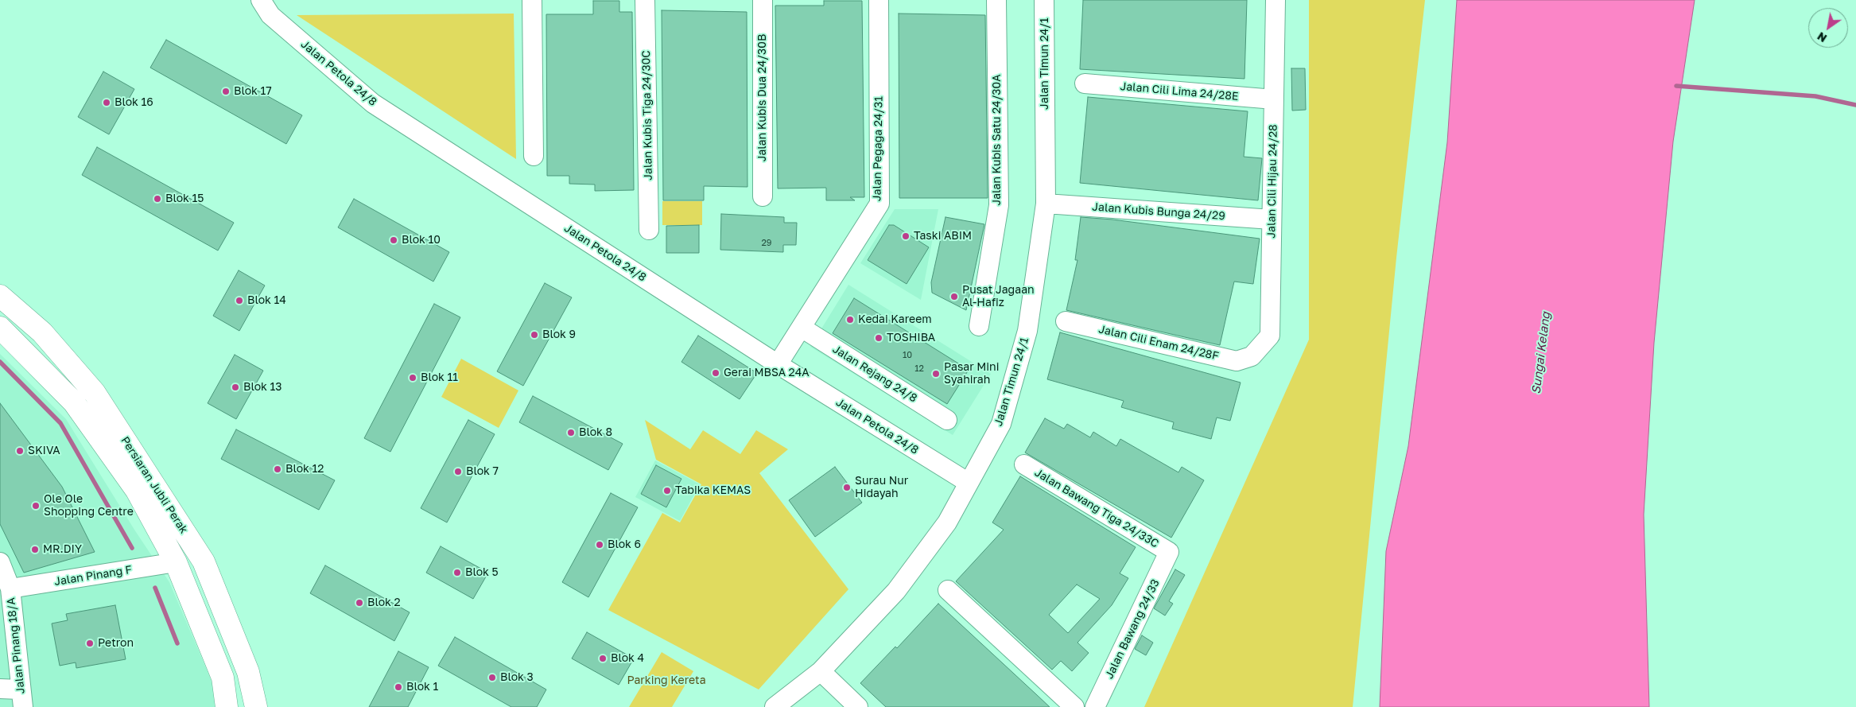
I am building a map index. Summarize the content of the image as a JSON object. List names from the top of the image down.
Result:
{
  "streets": {
    "main road": ["Persiaran Jubli Perak"],
    "street": [
      "Jalan Timun 24/1",
      "Jalan Petola 24/8",
      "Jalan Cili Lima 24/28E",
      "Jalan Kubis Dua 24/30B",
      "Jalan Kubis Tiga 24/30C",
      "Jalan Kubis Satu 24/30A",
      "Jalan Pegaga 24/31",
      "Jalan Cili Hijau 24/28",
      "Jalan Kubis Bunga 24/29",
      "Jalan Cili Enam 24/28F",
      "Jalan Rejang 24/8",
      "Jalan Bawang Tiga 24/33C",
      "Jalan Pinang F",
      "Jalan Bawang 24/33",
      "Jalan Pinang 18/A"
    ]
  },
  "crossings": [
    ["Jalan Timun 24/1", "Jalan Petola 24/8"],
    ["Jalan Timun 24/1", "Jalan Kubis Bunga 24/29"],
    ["Jalan Petola 24/8", "Jalan Pegaga 24/31"],
    ["Jalan Cili Lima 24/28E", "Jalan Cili Hijau 24/28"],
    ["Jalan Pegaga 24/31", "Jalan Rejang 24/8"],
    ["Jalan Cili Hijau 24/28", "Jalan Kubis Bunga 24/29"],
    ["Jalan Cili Hijau 24/28", "Jalan Cili Enam 24/28F"],
    ["Persiaran Jubli Perak", "Jalan Pinang F"],
    ["Jalan Bawang Tiga 24/33C", "Jalan Bawang 24/33"],
    ["Jalan Pinang F", "Jalan Pinang 18/A"]
  ],
  "water": ["Sungai Kelang"],
  "parks": ["Parking Kereta"],
  "places": [
    "Blok 17",
    "Blok 16",
    "Blok 15",
    "Taski ABIM",
    "Blok 10",
    "Pusat Jagaan Al-Hafiz",
    "Blok 14",
    "Kedai Kareem",
    "Blok 9",
    "TOSHIBA",
    "Gerai MBSA 24A",
    "Pasar Mini Syahirah",
    "Blok 11",
    "Blok 13",
    "Blok 8",
    "SKIVA",
    "Blok 12",
    "Blok 7",
    "Surau Nur Hidayah",
    "Tabika KEMAS",
    "Ole Ole Shopping Centre",
    "Blok 6",
    "MR.DIY",
    "Blok 5",
    "Blok 2",
    "Petron",
    "Blok 4",
    "Blok 3",
    "Blok 1"
  ],
  "house_numbers": ["29", "10", "12"],
  "north": "bottom left"
}
